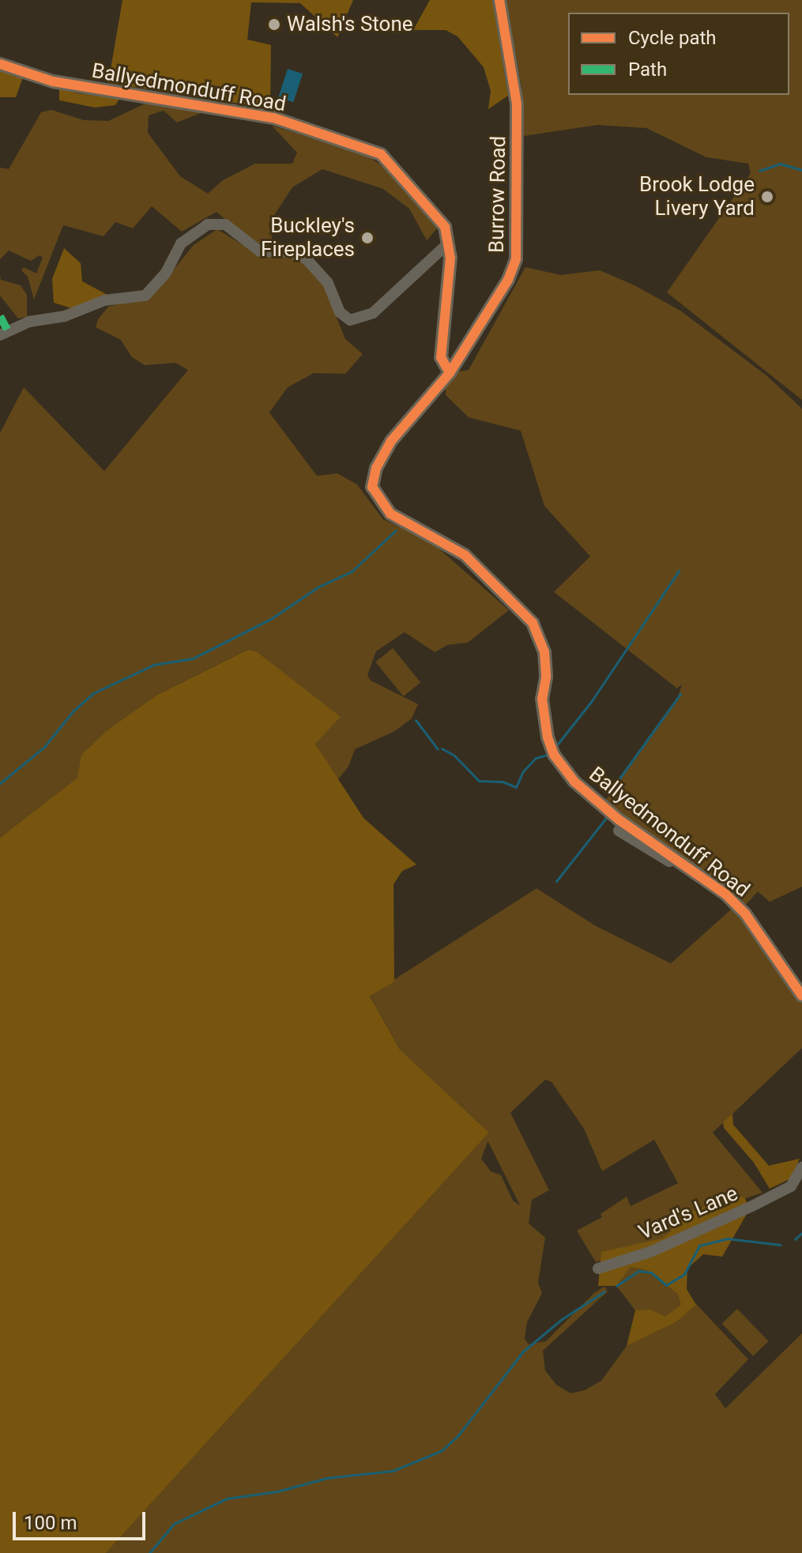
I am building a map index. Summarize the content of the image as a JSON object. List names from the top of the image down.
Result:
{
  "streets": {
    "street": ["Ballyedmonduff Road", "Burrow Road", "Vard's Lane"]
  },
  "crossings": [
    ["Ballyedmonduff Road", "Burrow Road"]
  ],
  "places": ["Walsh's Stone", "Brook Lodge Livery Yard", "Buckley's Fireplaces"],
  "legend": ["Cycle path", "Path"],
  "scale_bar": "100 m"
}
